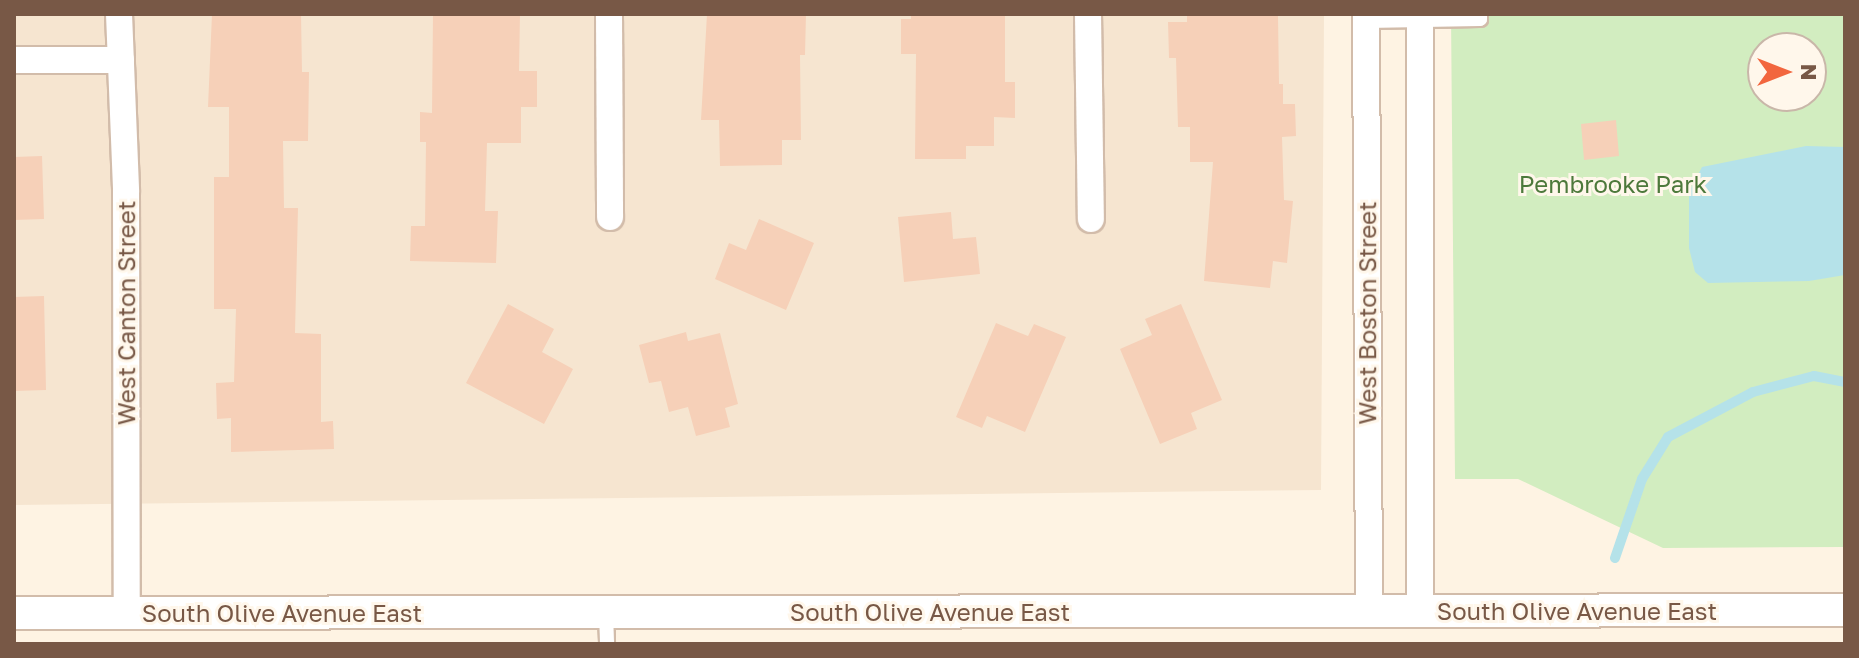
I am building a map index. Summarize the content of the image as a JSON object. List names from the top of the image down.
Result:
{
  "streets": {
    "street": ["West Canton Street", "West Boston Street", "South Olive Avenue East"]
  },
  "crossings": [
    ["West Canton Street", "South Olive Avenue East"],
    ["West Boston Street", "South Olive Avenue East"]
  ],
  "parks": ["Pembrooke Park"],
  "north": "right"
}
